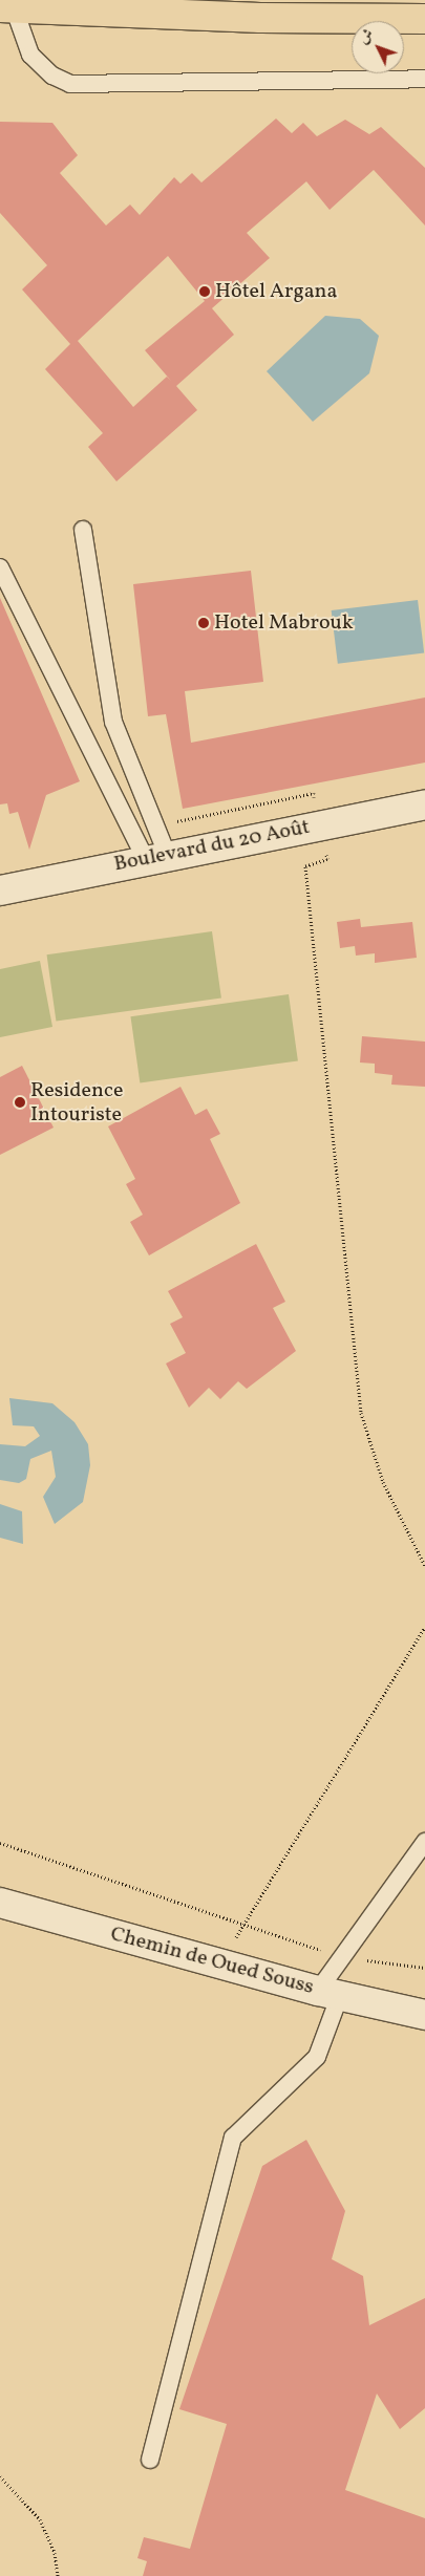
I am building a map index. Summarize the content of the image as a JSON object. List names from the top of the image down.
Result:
{
  "streets": {
    "street": ["Boulevard du 20 Août", "Chemin de Oued Souss"]
  },
  "places": ["Hôtel Argana", "Hotel Mabrouk", "Residence Intouriste"],
  "north": "top left"
}
